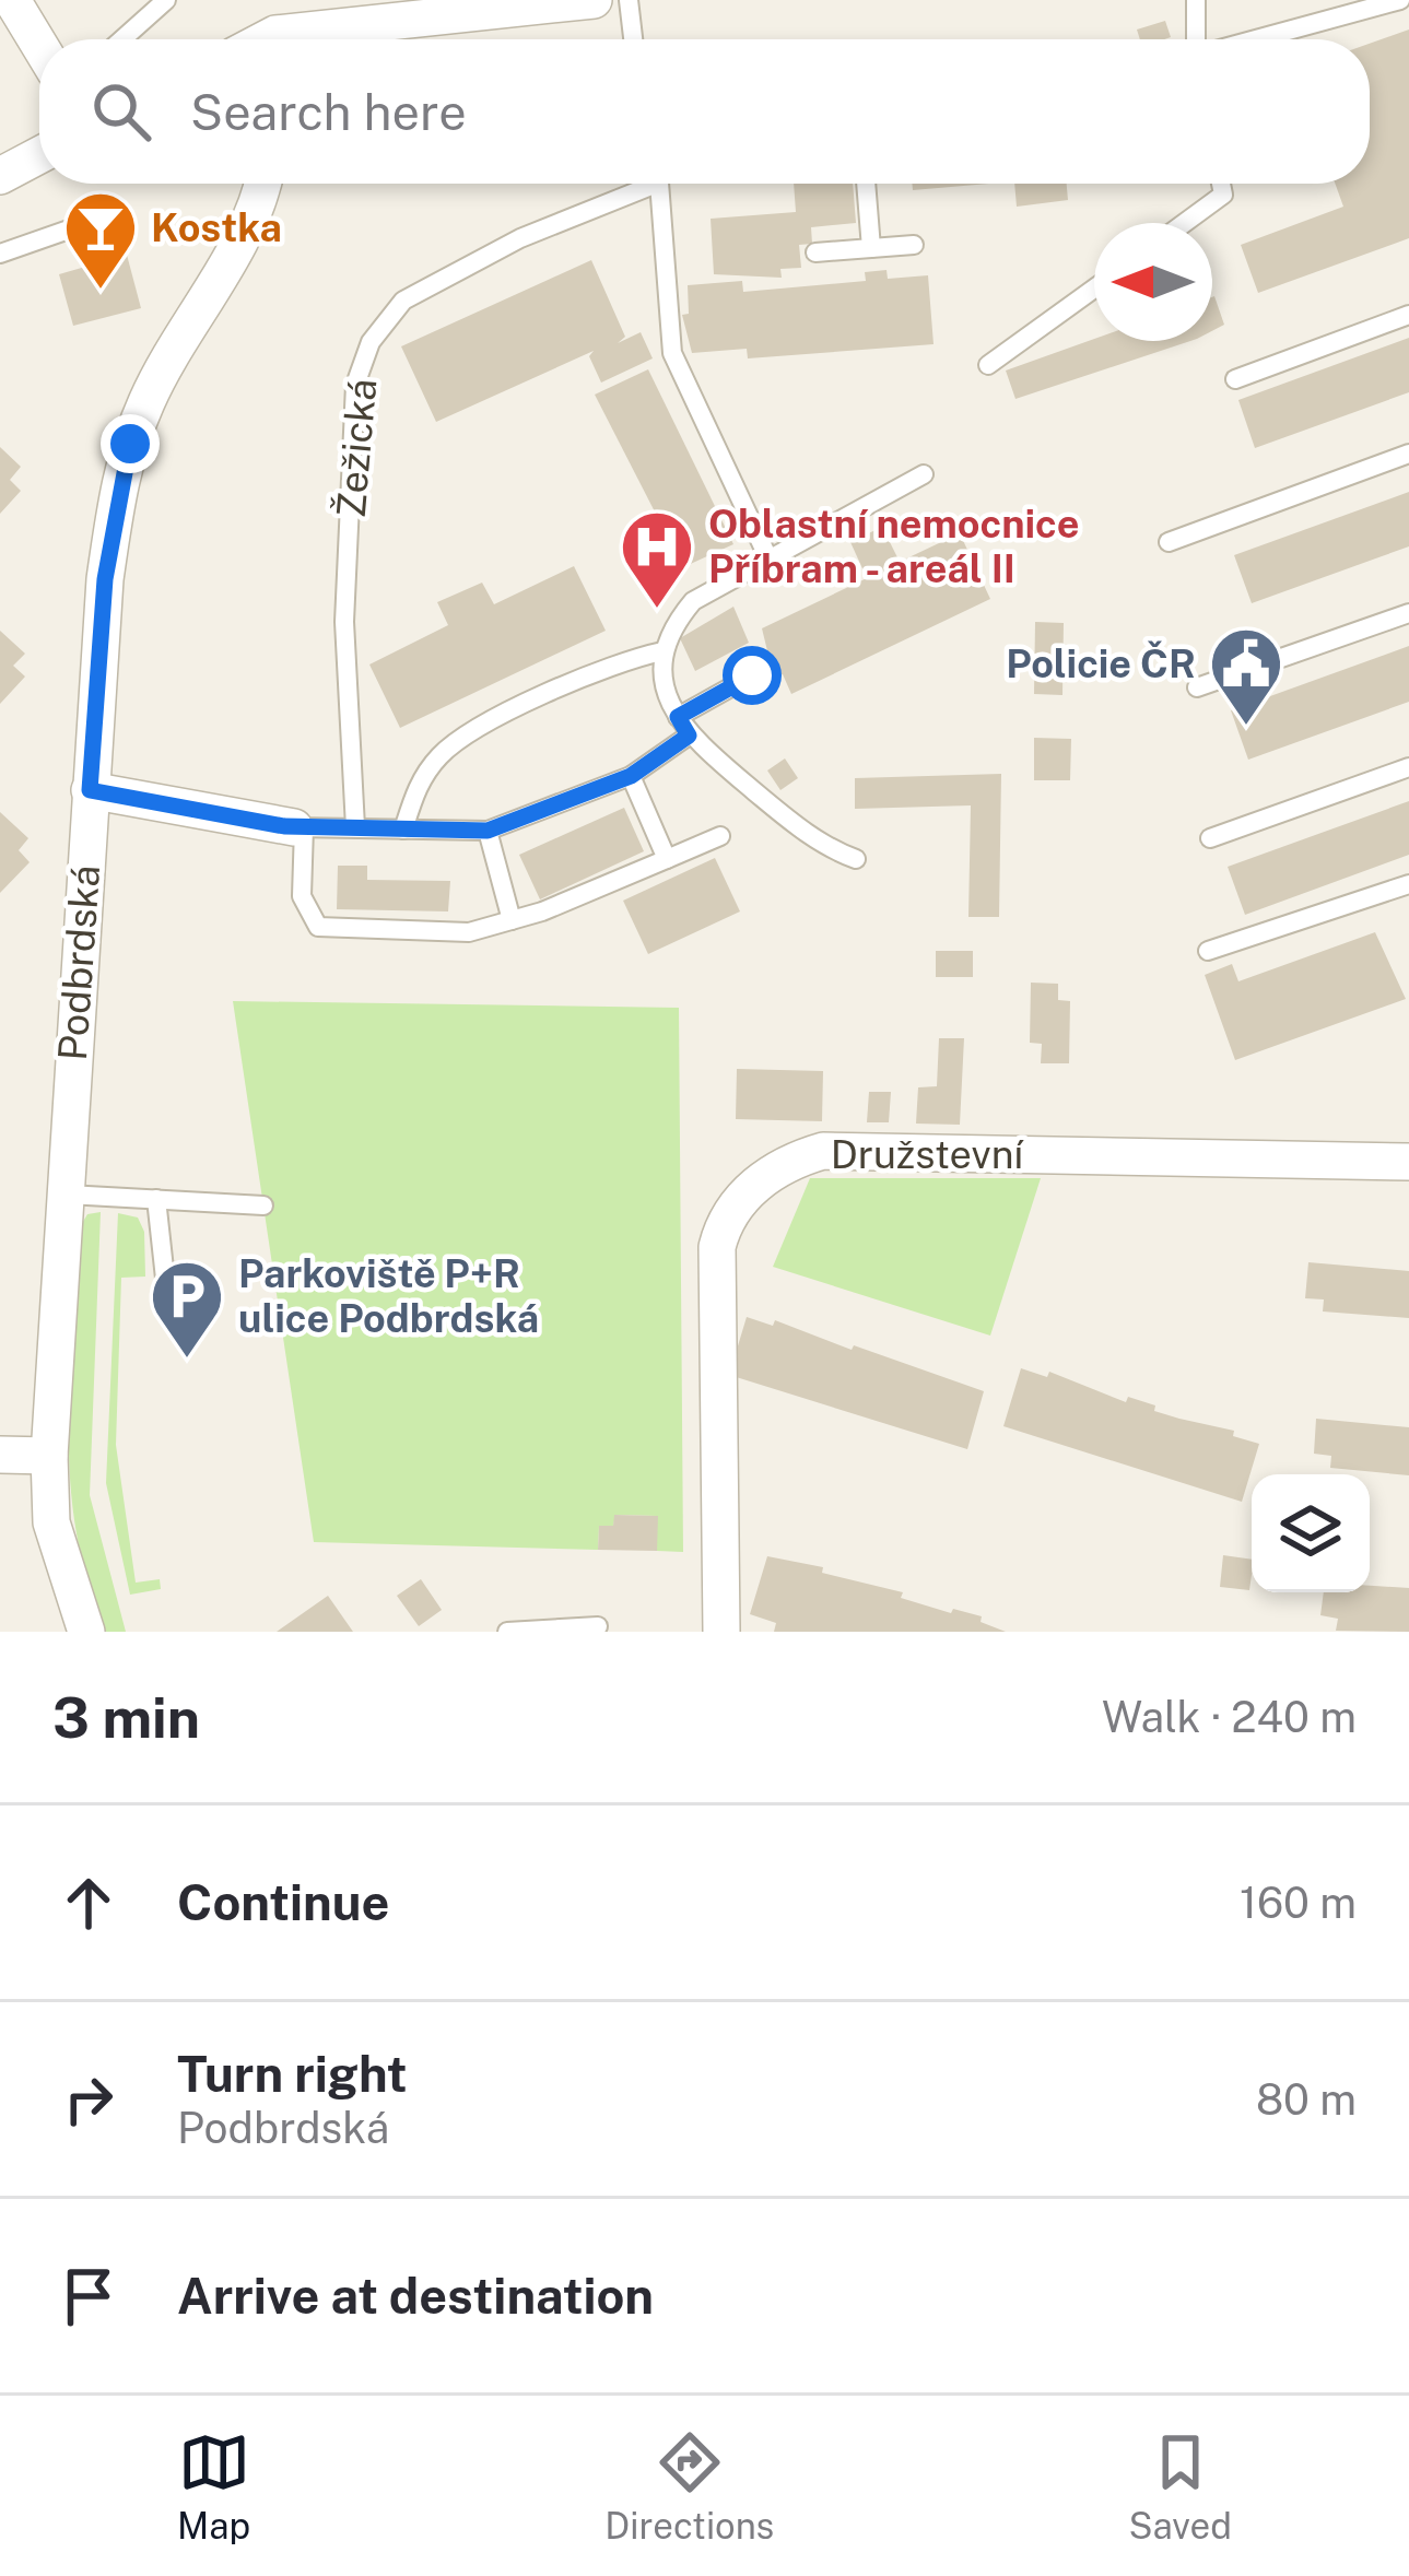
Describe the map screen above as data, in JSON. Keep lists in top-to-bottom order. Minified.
{"streets":{"street":["Podbrdská","Družstevní"],"lane":["Žežická"]},"places":{"bar":["Kostka"],"hospital":["Oblastní nemocnice Příbram - areál II"],"public building":["Policie ČR"],"parking":["Parkoviště P+R ulice Podbrdská"]},"north":"left","page":{"search":"Search here","heading":["3 min","Walk · 240 m"],"list":[["Continue","160 m"],["Turn right","Podbrdská","80 m"],"Arrive at destination"],"nav":["Map","Directions","Saved"]}}
